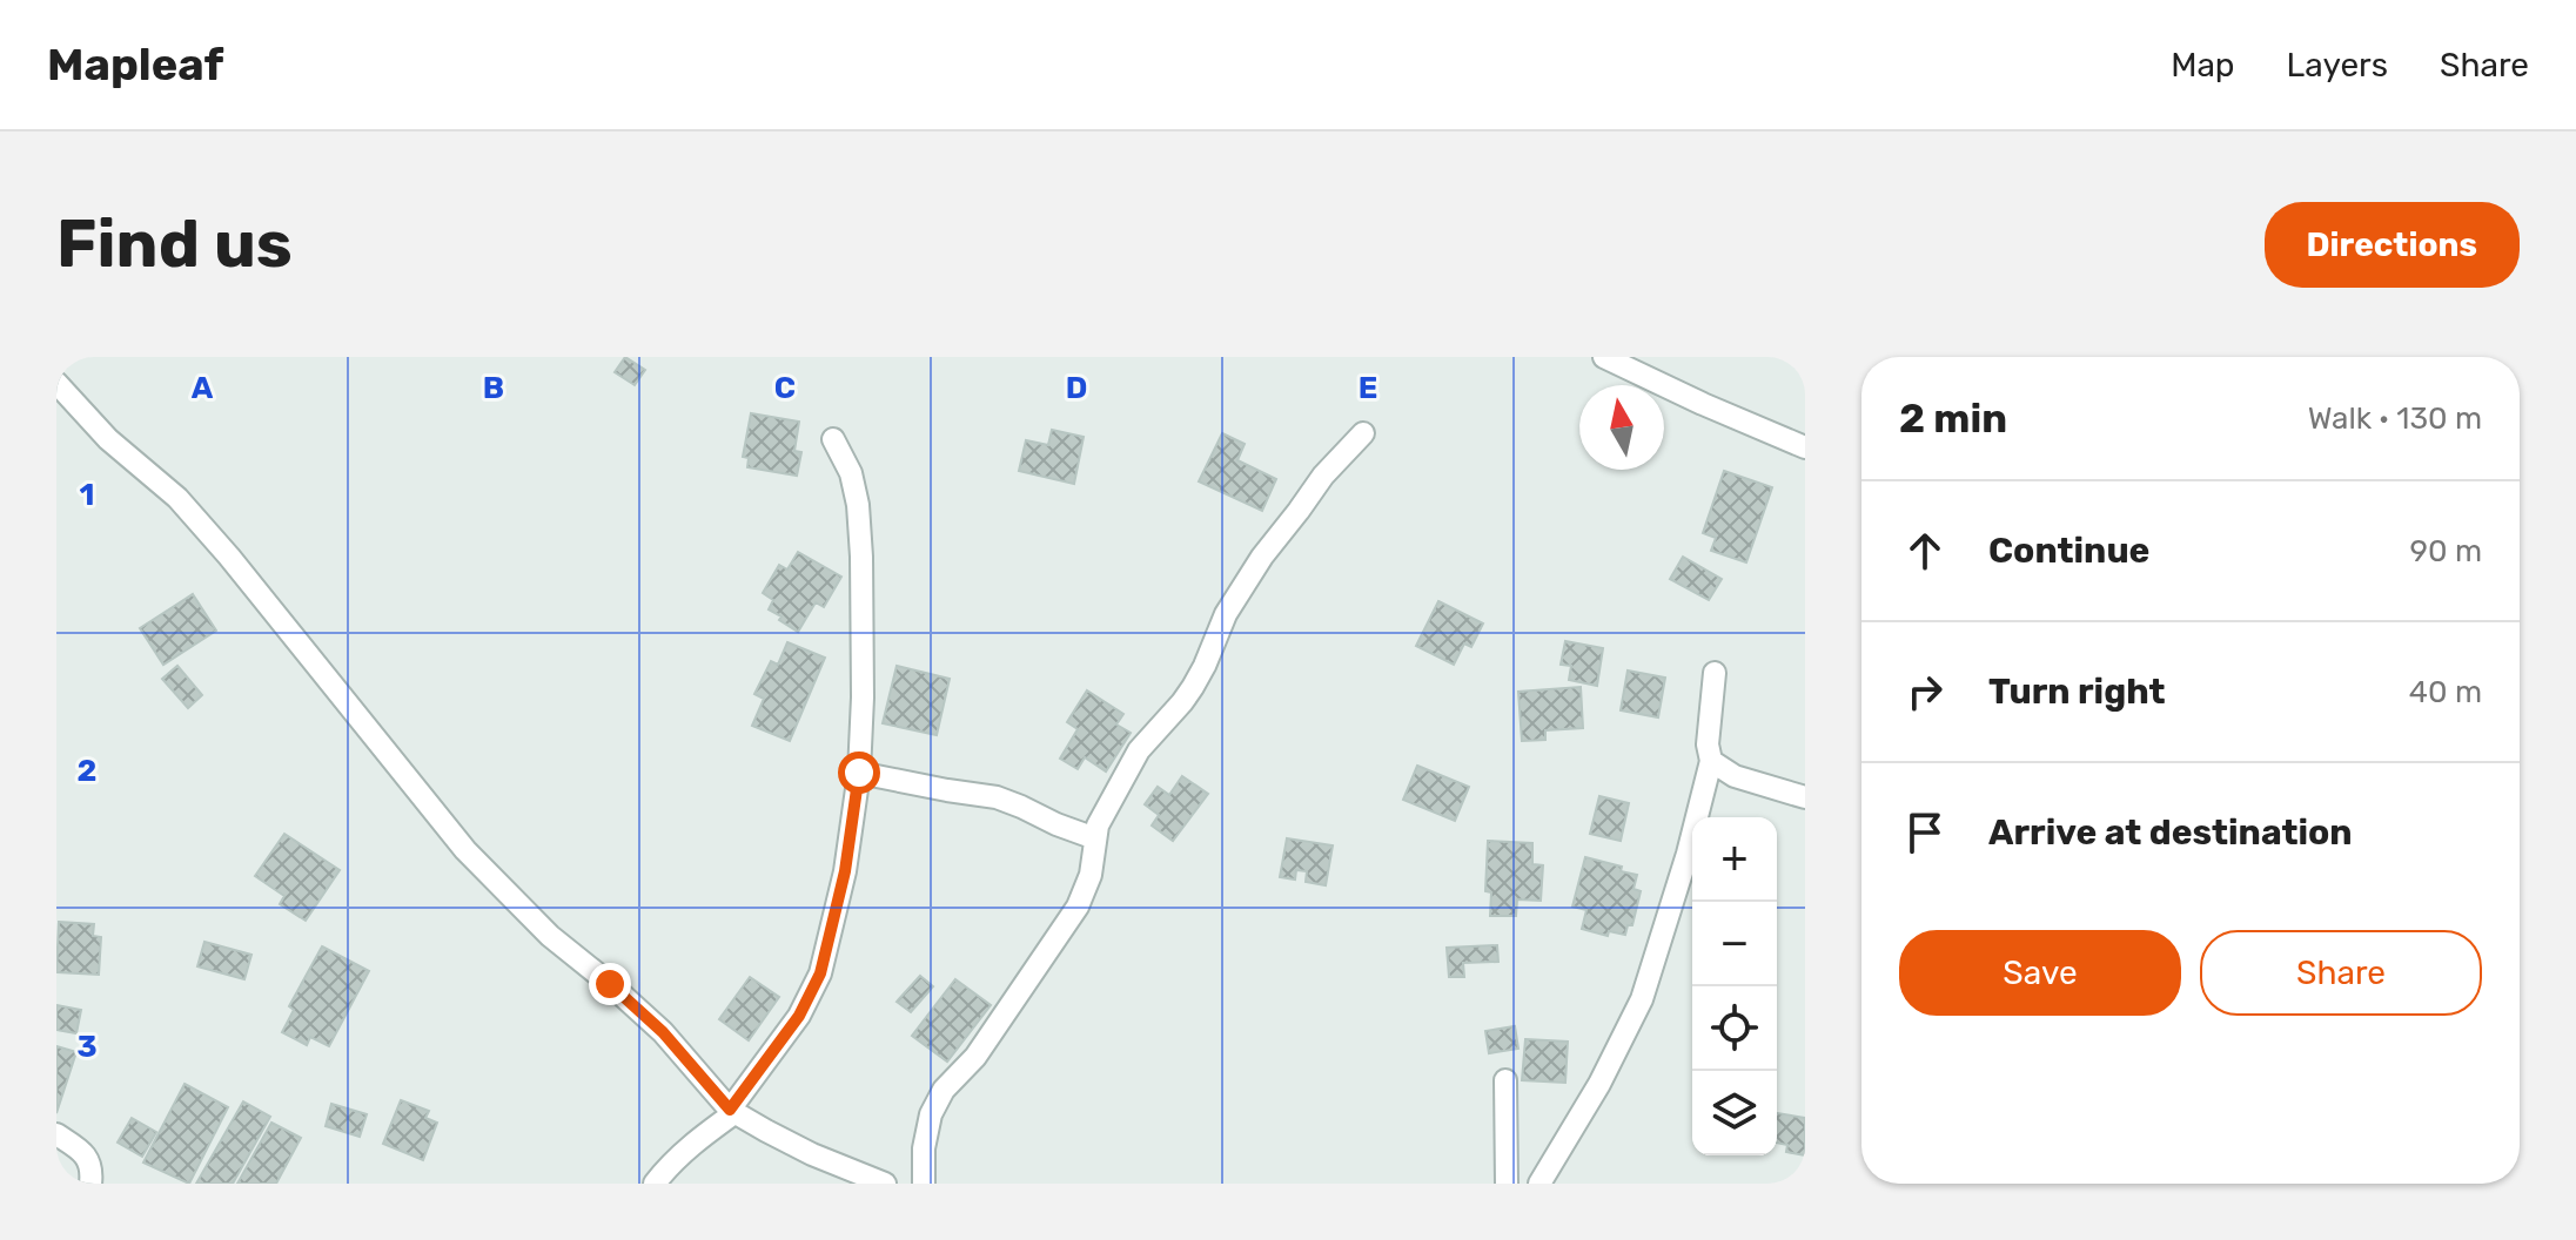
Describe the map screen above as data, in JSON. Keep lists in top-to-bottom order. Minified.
{"north":"top","page":{"header":"Mapleaf","nav":["Map","Layers","Share"],"buttons":["Directions",["Save","Share"]],"title":"Find us","heading":["2 min","Walk · 130 m"],"list":[["Continue","90 m"],["Turn right","40 m"],"Arrive at destination"],"map_buttons":["+","−"]},"grid":{"columns":["A","B","C","D","E"],"rows":["1","2","3"]}}
